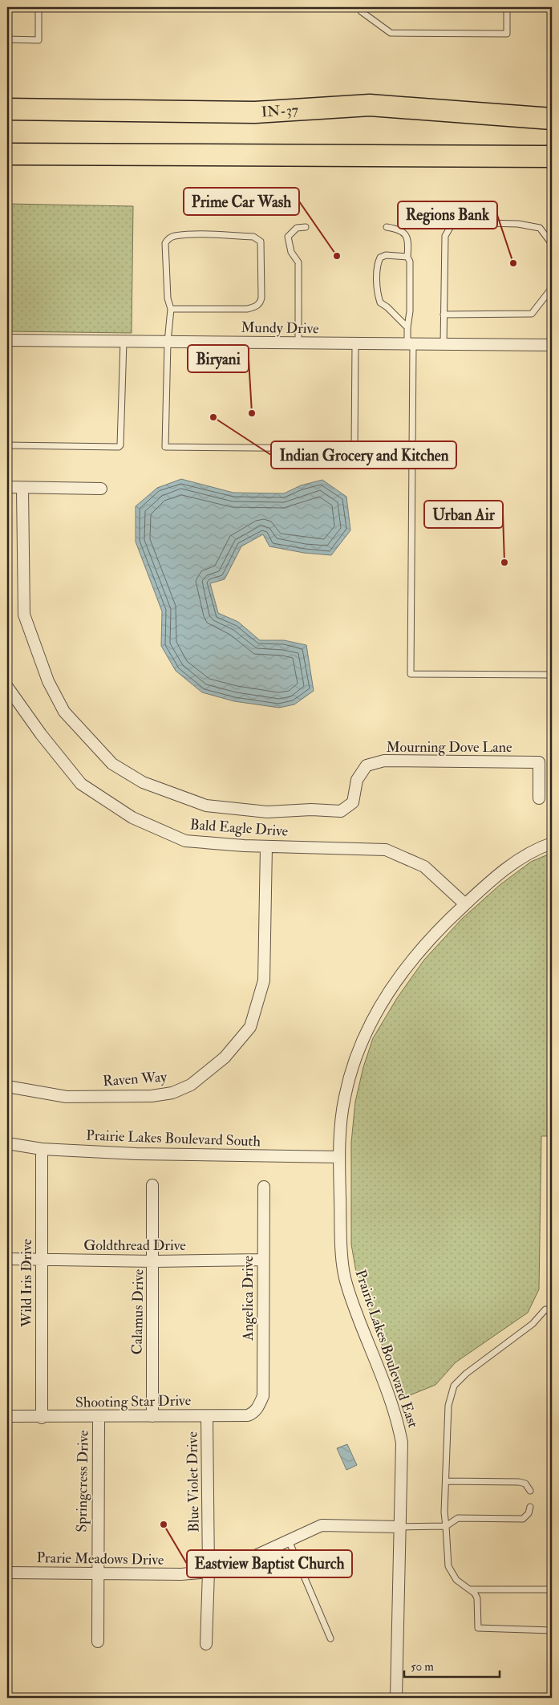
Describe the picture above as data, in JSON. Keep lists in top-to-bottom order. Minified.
{"streets":{"highway":["IN-37"],"street":["Mundy Drive","Mourning Dove Lane","Bald Eagle Drive","Raven Way","Prairie Lakes Boulevard South","Goldthread Drive","Wild Iris Drive","Angelica Drive","Calamus Drive","Prairie Lakes Boulevard East","Shooting Star Drive","Springcress Drive","Blue Violet Drive","Prarie Meadows Drive"]},"crossings":[["Bald Eagle Drive","Raven Way"],["Bald Eagle Drive","Prairie Lakes Boulevard East"],["Prairie Lakes Boulevard South","Wild Iris Drive"],["Prairie Lakes Boulevard South","Prairie Lakes Boulevard East"],["Goldthread Drive","Wild Iris Drive"],["Goldthread Drive","Angelica Drive"],["Goldthread Drive","Calamus Drive"],["Wild Iris Drive","Shooting Star Drive"],["Angelica Drive","Shooting Star Drive"],["Calamus Drive","Shooting Star Drive"],["Prairie Lakes Boulevard East","Prarie Meadows Drive"],["Shooting Star Drive","Springcress Drive"],["Shooting Star Drive","Blue Violet Drive"],["Springcress Drive","Prarie Meadows Drive"],["Blue Violet Drive","Prarie Meadows Drive"]],"places":["Prime Car Wash","Regions Bank","Biryani","Indian Grocery and Kitchen","Urban Air","Eastview Baptist Church"],"scale_bar":"50 m"}
